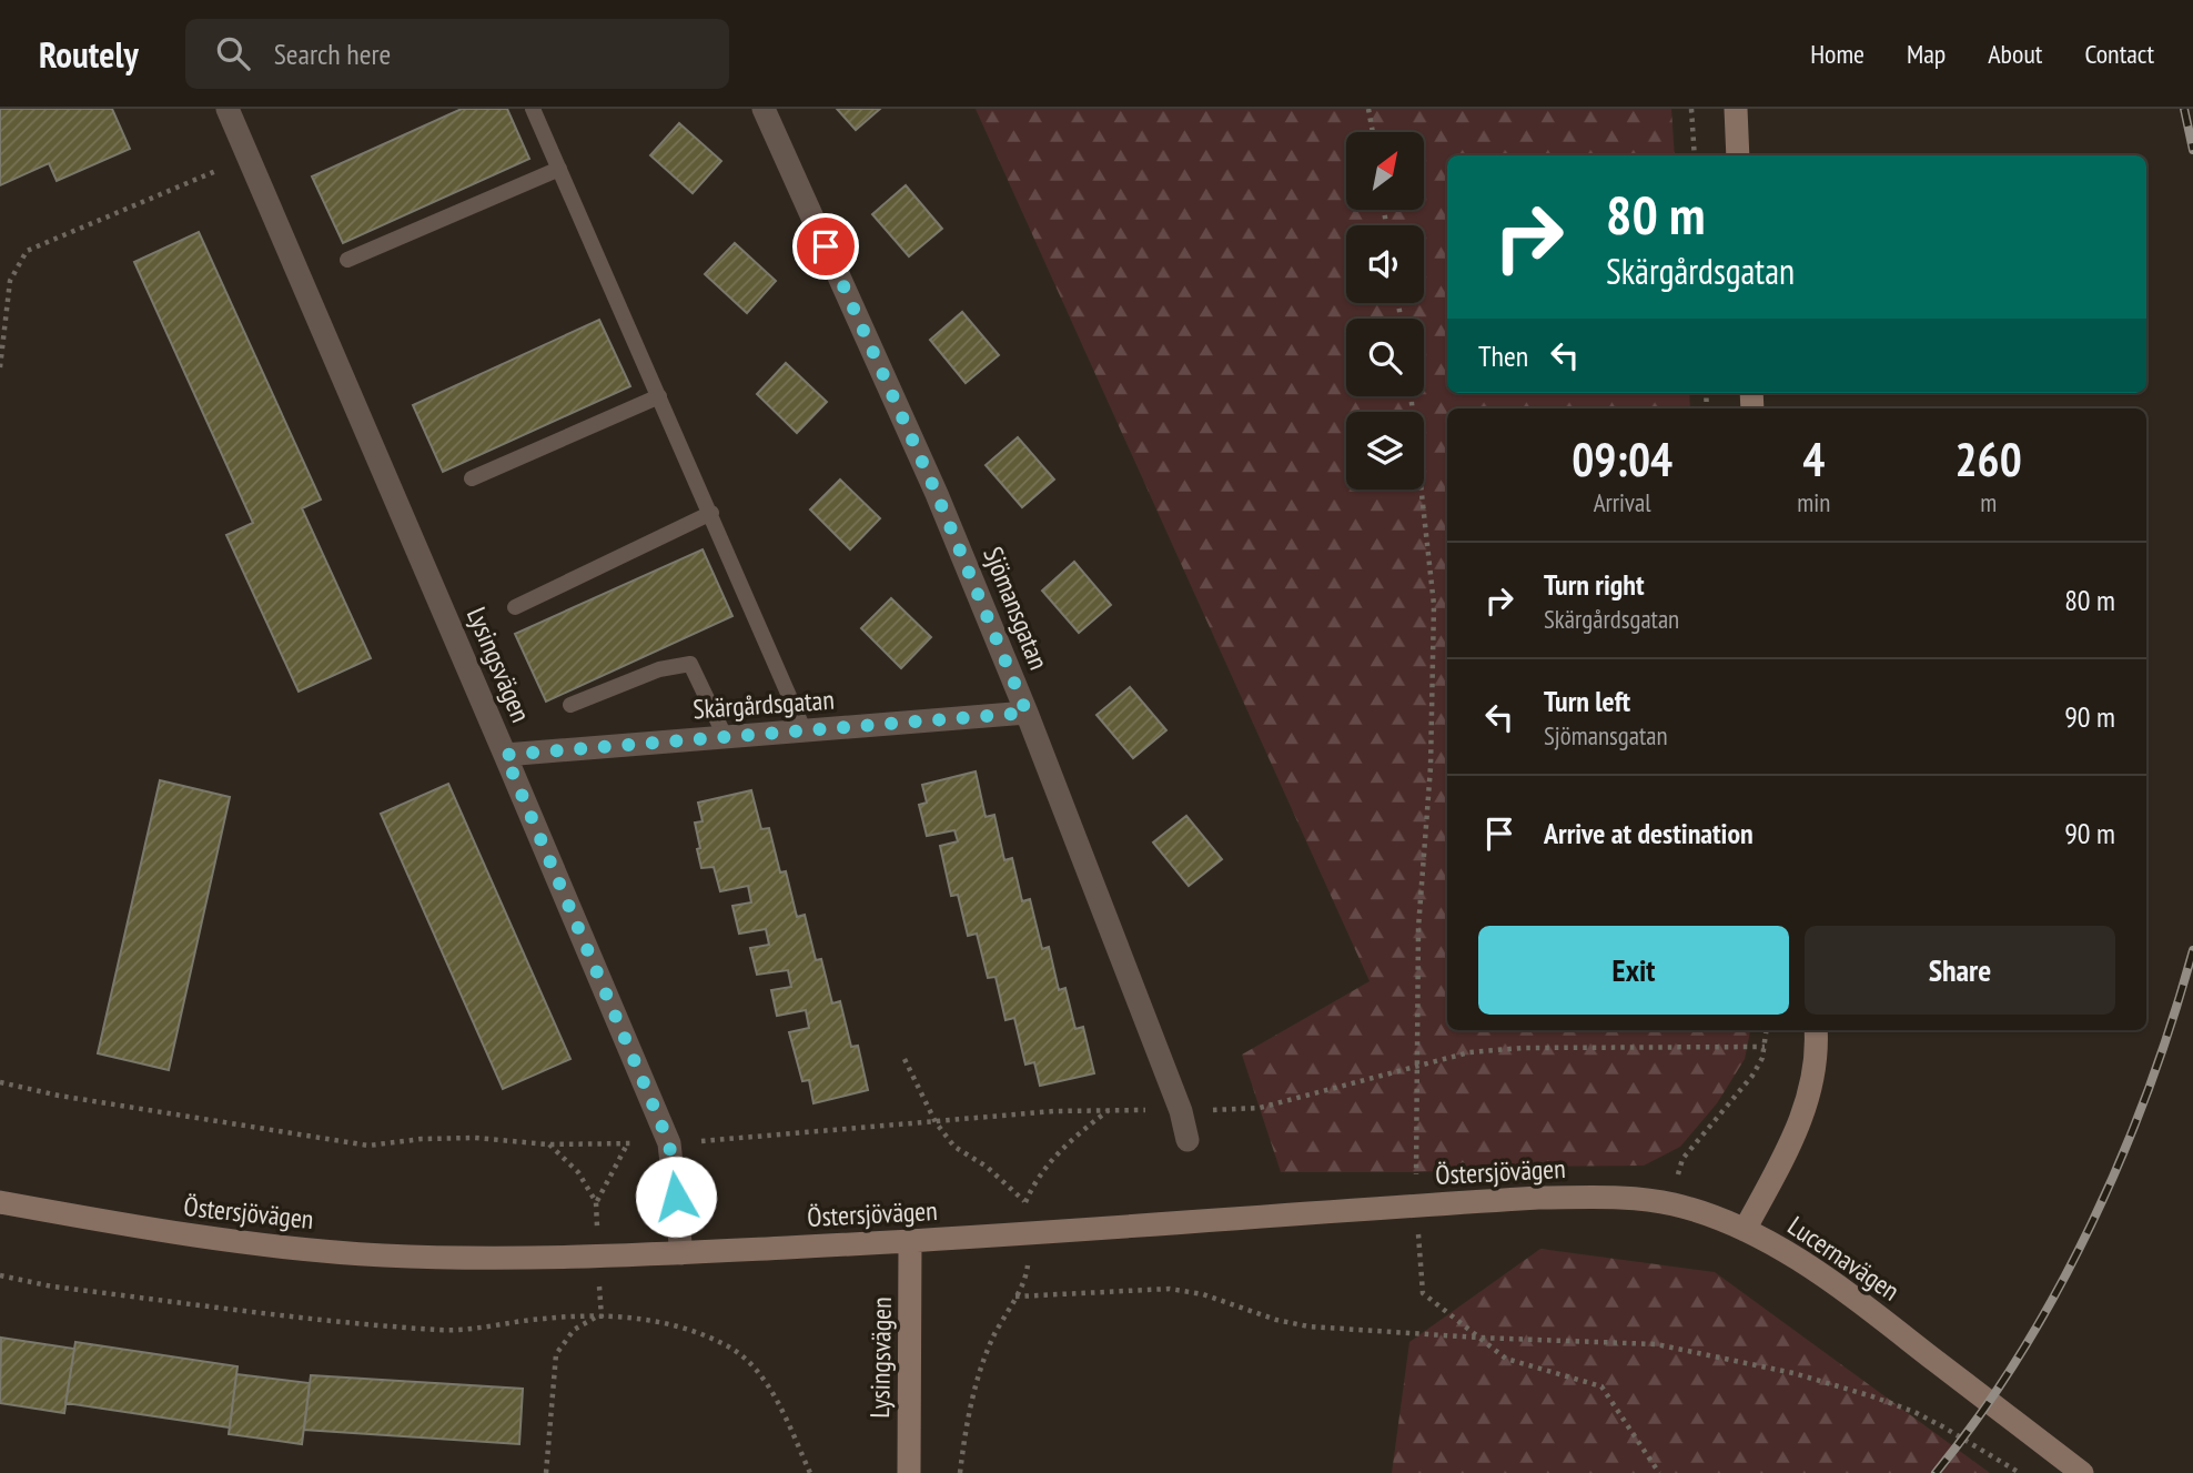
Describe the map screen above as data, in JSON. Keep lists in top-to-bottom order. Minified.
{"streets":{"main road":["Lysingsvägen","Östersjövägen","Lucernavägen"],"street":["Sjömansgatan","Skärgårdsgatan"]},"crossings":[["Sjömansgatan","Skärgårdsgatan"],["Lysingsvägen","Skärgårdsgatan"],["Lysingsvägen","Östersjövägen"],["Östersjövägen","Lucernavägen"]],"north":"top right","page":{"header":"Routely","search":"Search here","nav":["Home","Map","About","Contact"],"turn":["80 m","Skärgårdsgatan"],"then":"Then","eta":["09:04","Arrival","4","min","260","m"],"list":[{"name":"Turn right","note":"Skärgårdsgatan","value":"80 m"},{"name":"Turn left","note":"Sjömansgatan","value":"90 m"},{"name":"Arrive at destination","value":"90 m"}],"buttons":["Exit","Share"]}}
